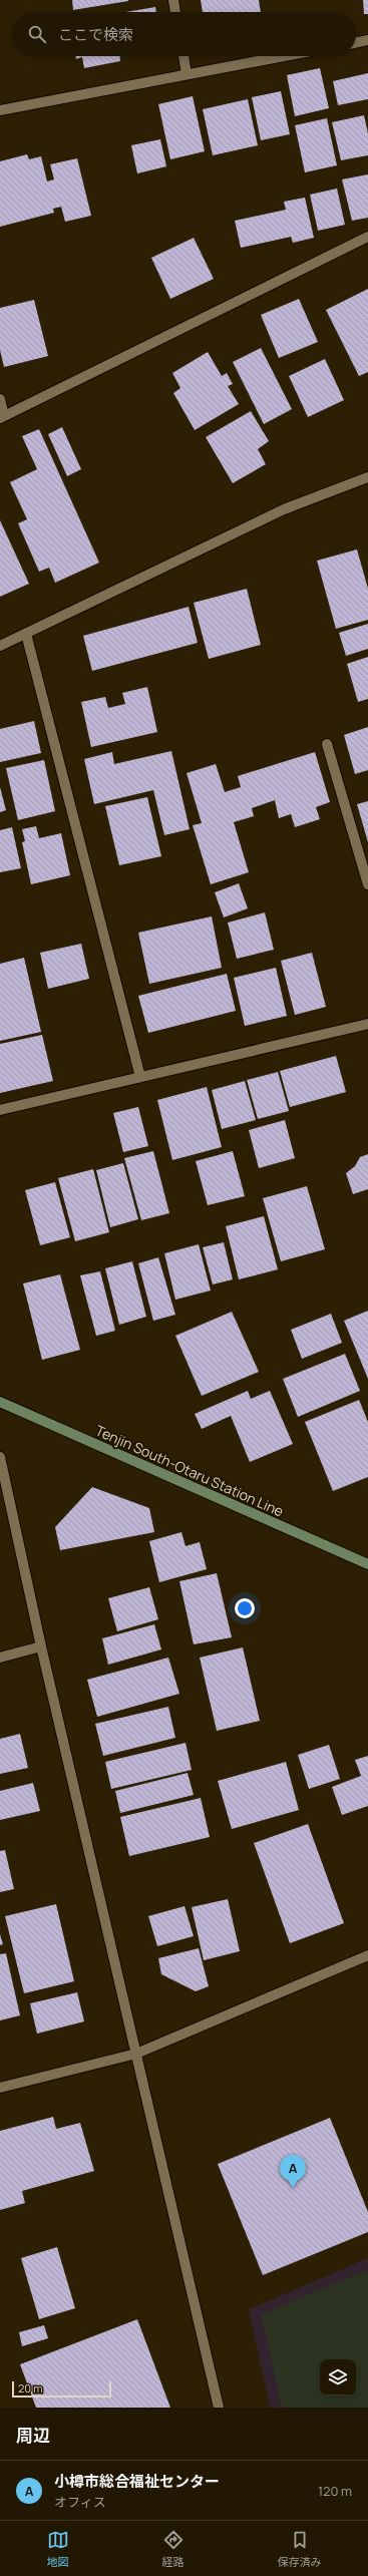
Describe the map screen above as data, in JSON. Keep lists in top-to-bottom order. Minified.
{"streets":{"main road":["Tenjin South-Otaru Station Line"]},"scale_bar":"20 m","page":{"search":"ここで検索","pins":"A","scale":"20 m","heading":"周辺","list":[{"mark":"A","name":"小樽市総合福祉センター","note":"オフィス","value":"120 m"}],"nav":["地図","経路","保存済み"]}}
